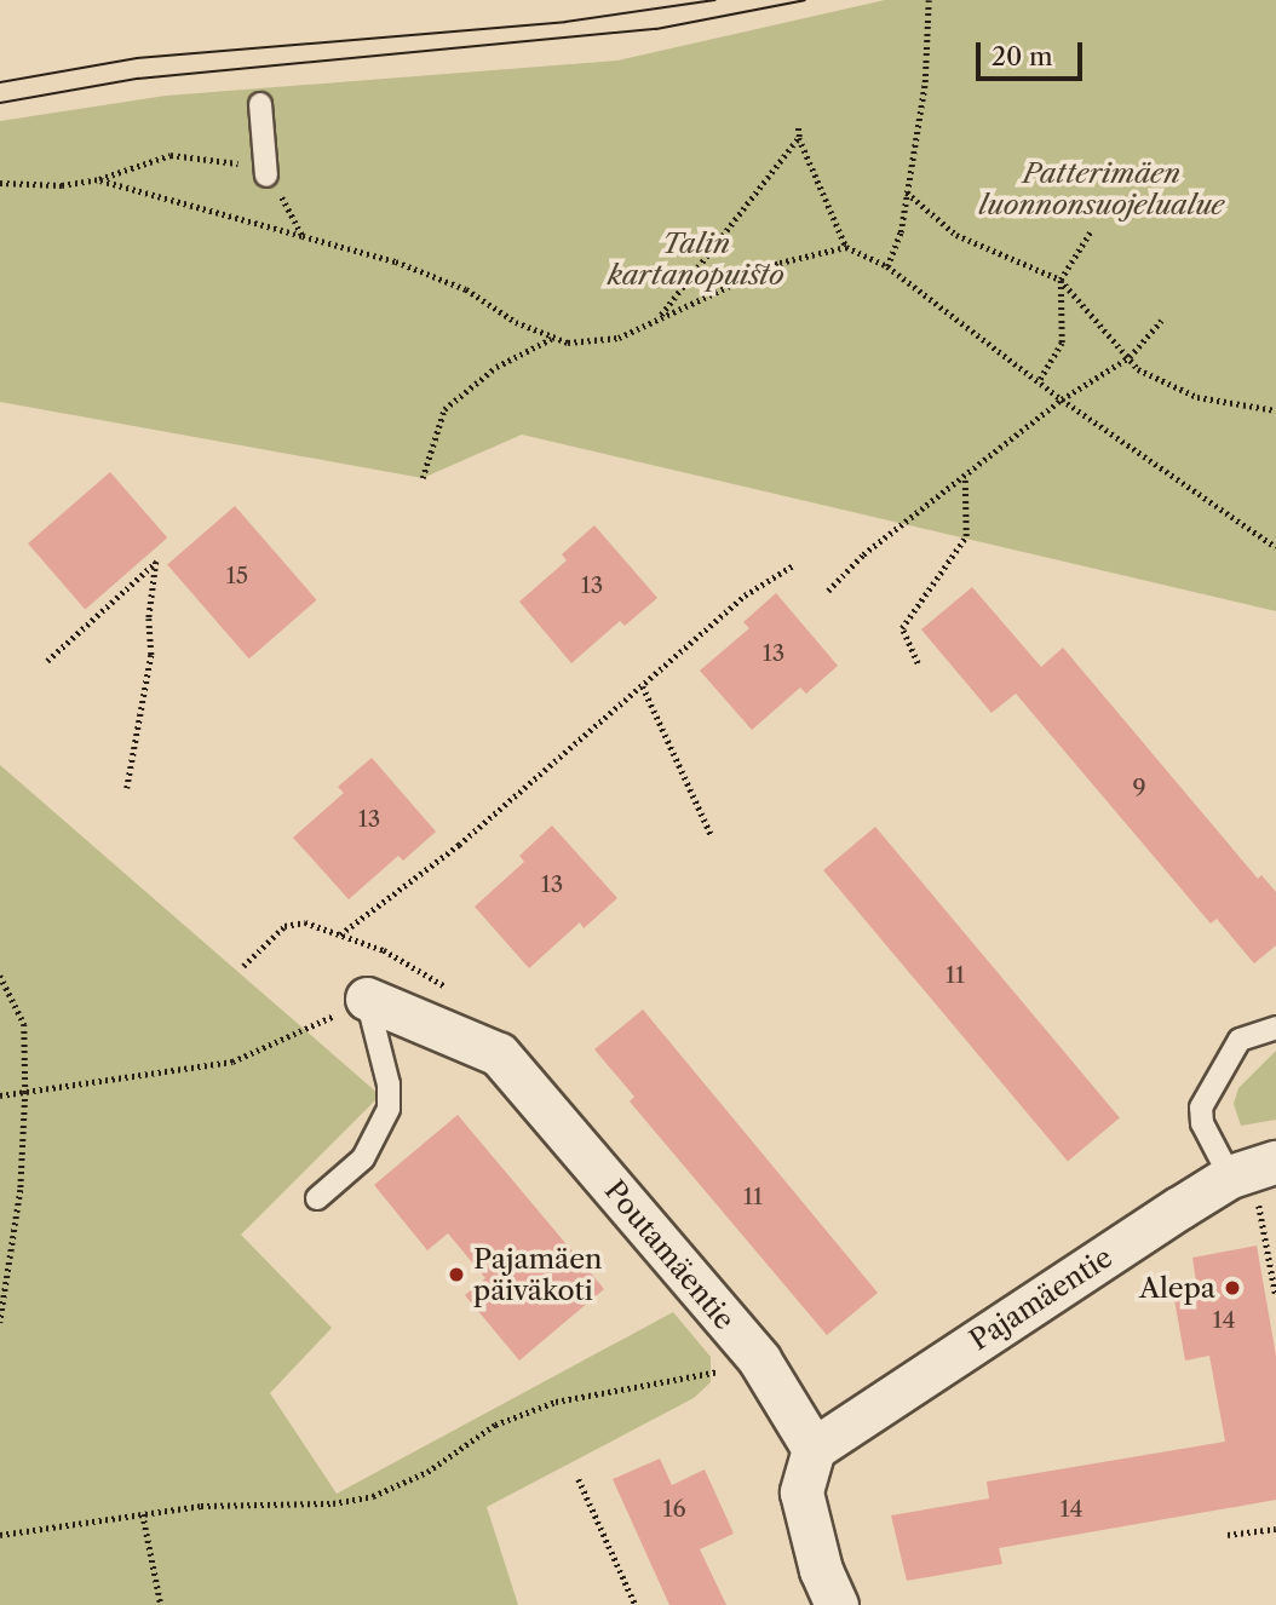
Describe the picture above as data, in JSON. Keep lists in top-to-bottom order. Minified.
{"streets":{"street":["Poutamäentie","Pajamäentie"]},"crossings":[["Poutamäentie","Pajamäentie"]],"parks":["Patterimäen luonnonsuojelualue","Talin kartanopuisto"],"places":["Pajamäen päiväkoti","Alepa"],"house_numbers":["15","13","13","9","13","13","11","11","14","16","14"],"scale_bar":"20 m"}
